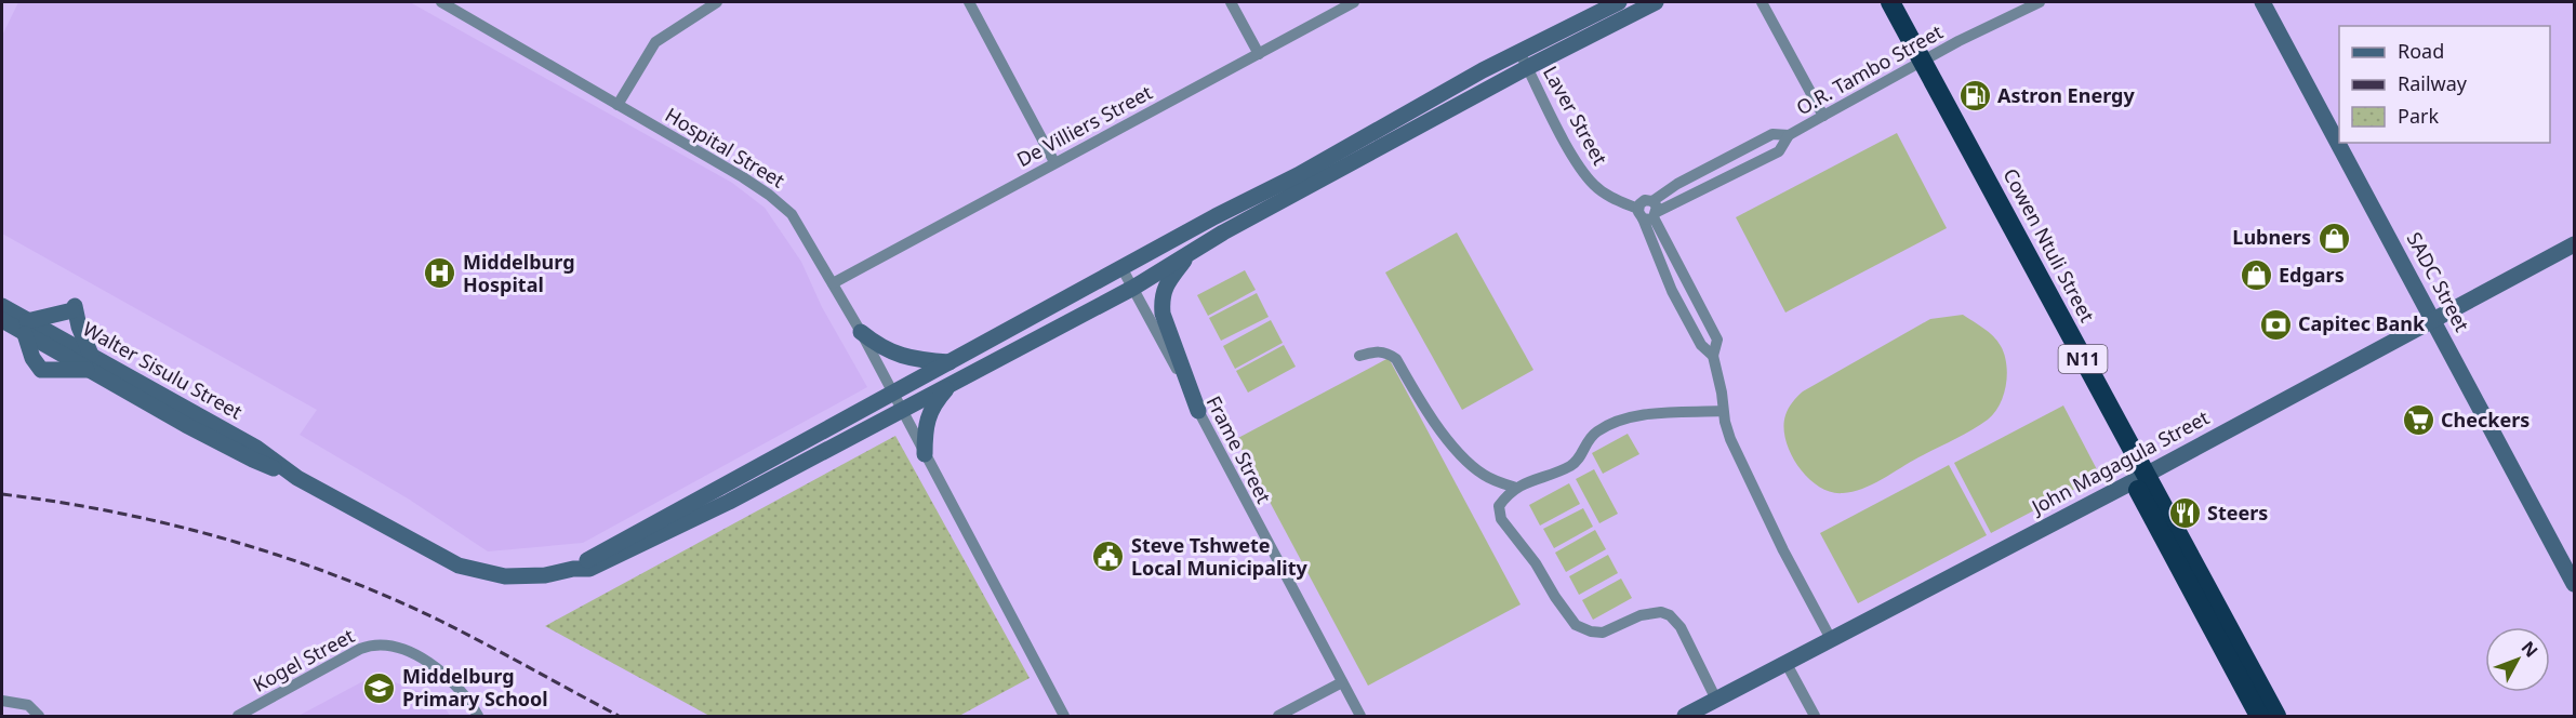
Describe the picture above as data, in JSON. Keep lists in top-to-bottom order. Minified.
{"streets":{"highway":["Cowen Ntuli Street","N11"],"main road":["SADC Street","Walter Sisulu Street","John Magagula Street"],"street":["O.R. Tambo Street","Laver Street","De Villiers Street","Hospital Street","Frame Street","Kogel Street"]},"crossings":[["O.R. Tambo Street","Laver Street"],["O.R. Tambo Street","Cowen Ntuli Street"],["De Villiers Street","Hospital Street"],["Hospital Street","Walter Sisulu Street"],["Cowen Ntuli Street","John Magagula Street"],["SADC Street","John Magagula Street"],["Walter Sisulu Street","Frame Street"]],"places":{"fuel station":["Astron Energy"],"shop":["Lubners","Edgars"],"hospital":["Middelburg Hospital"],"bank":["Capitec Bank"],"supermarket":["Checkers"],"restaurant":["Steers"],"public building":["Steve Tshwete Local Municipality"],"school or university":["Middelburg Primary School"]},"legend":["Road","Railway","Park"],"north":"top right"}
